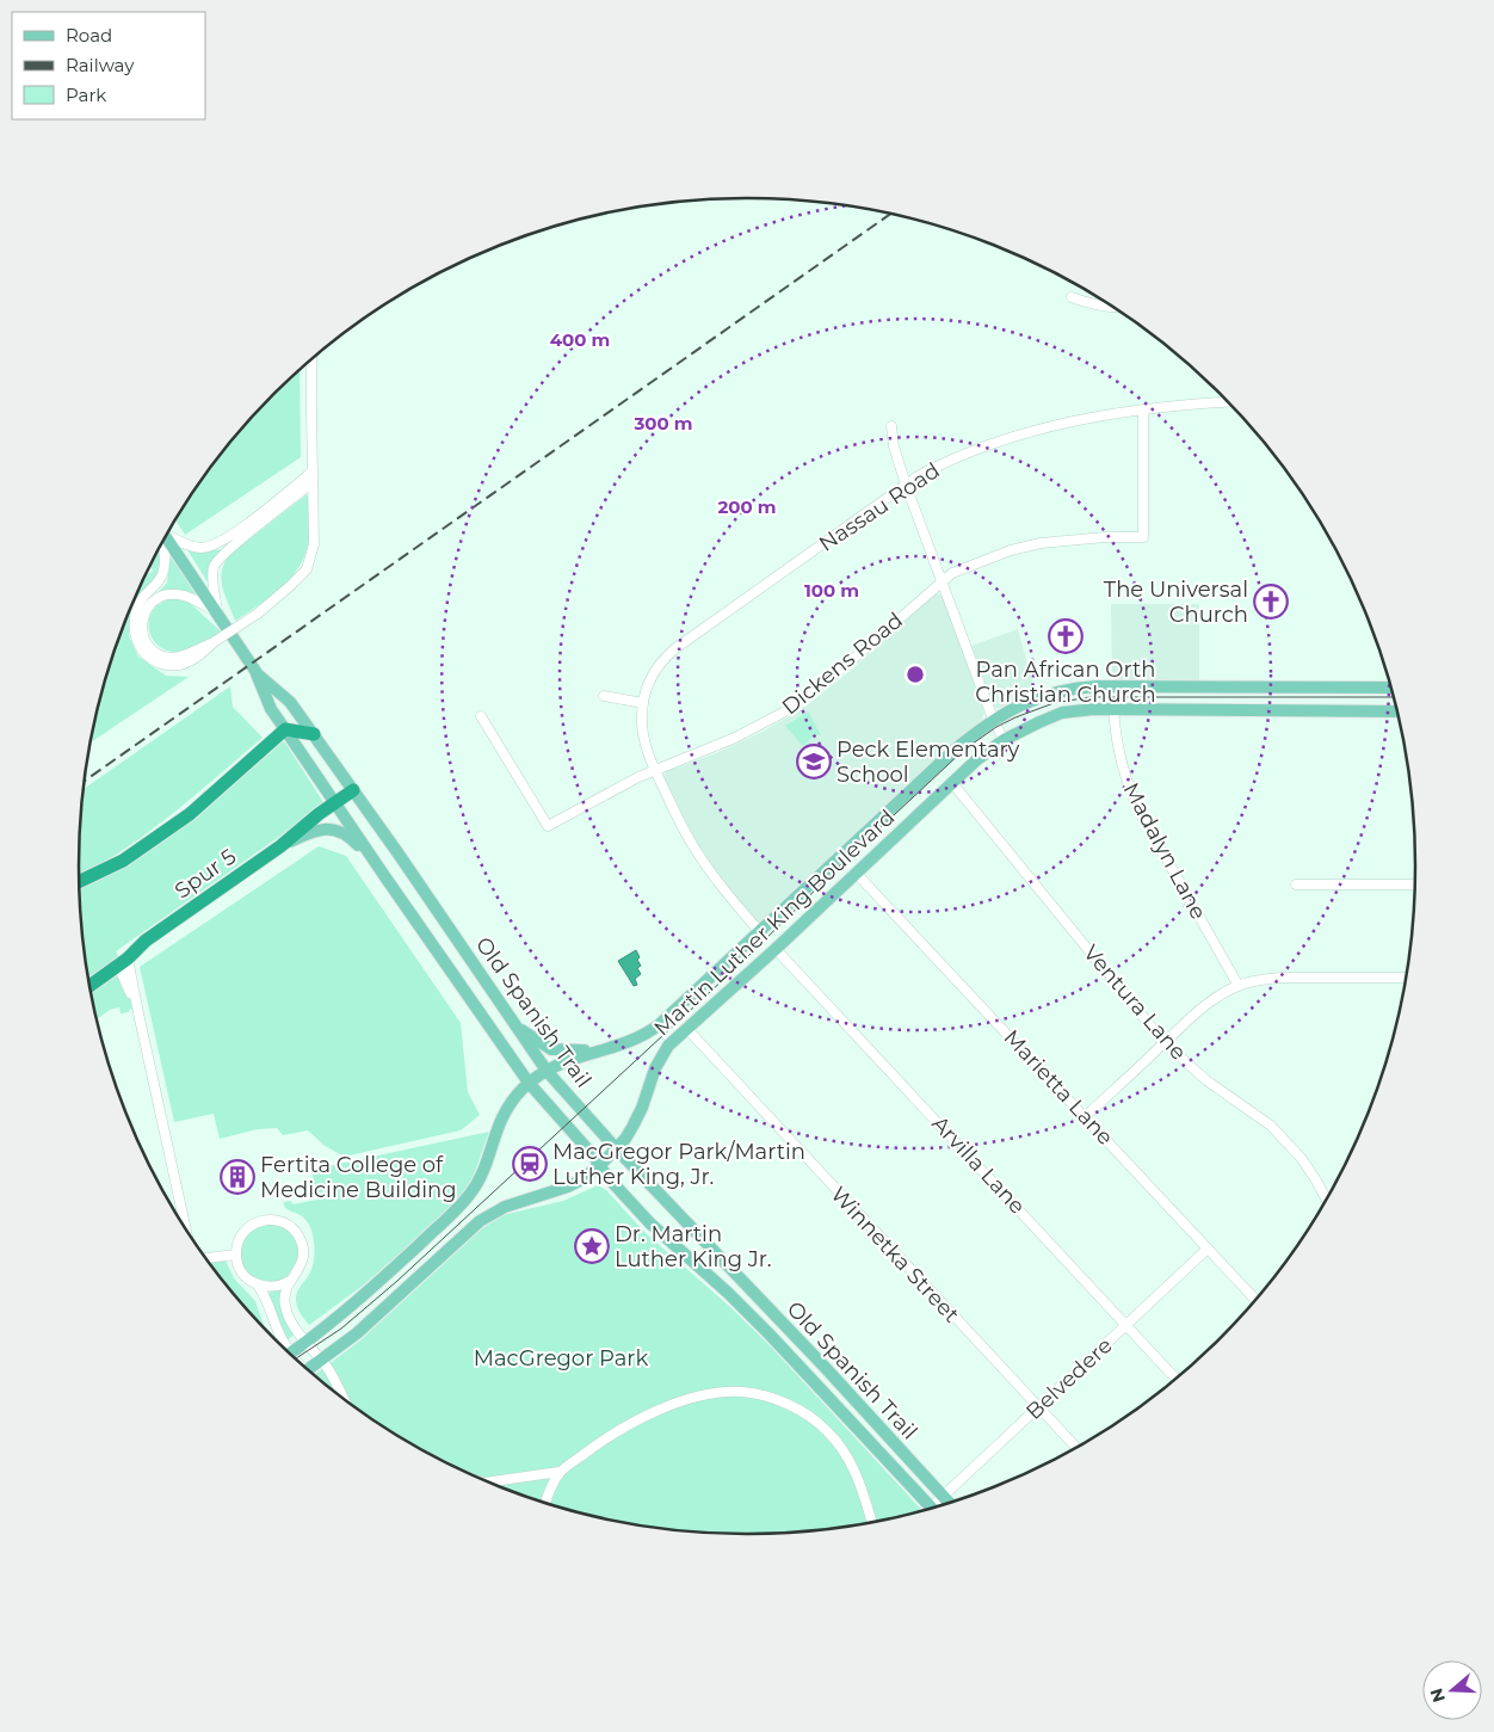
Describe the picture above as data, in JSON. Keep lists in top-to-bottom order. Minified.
{"streets":{"highway":["Spur 5"],"main road":["Martin Luther King Boulevard","Old Spanish Trail"],"street":["Nassau Road","Dickens Road","Madalyn Lane","Ventura Lane","Marietta Lane","Arvilla Lane","Winnetka Street","Belvedere"]},"crossings":[["Nassau Road","Dickens Road"],["Madalyn Lane","Martin Luther King Boulevard"],["Spur 5","Old Spanish Trail"],["Martin Luther King Boulevard","Ventura Lane"],["Martin Luther King Boulevard","Old Spanish Trail"],["Martin Luther King Boulevard","Marietta Lane"],["Martin Luther King Boulevard","Arvilla Lane"],["Martin Luther King Boulevard","Winnetka Street"],["Old Spanish Trail","Belvedere"],["Marietta Lane","Belvedere"],["Arvilla Lane","Belvedere"],["Winnetka Street","Belvedere"]],"parks":["MacGregor Park"],"places":{"church":["The Universal Church","Pan African Orth Christian Church"],"school or university":["Peck Elementary School"],"station":["MacGregor Park/Martin Luther King, Jr."],"building":["Fertita College of Medicine Building"],"place":["Dr. Martin Luther King Jr."]},"legend":["Road","Railway","Park"],"north":"left","rings":["400 m","300 m","200 m","100 m"]}
